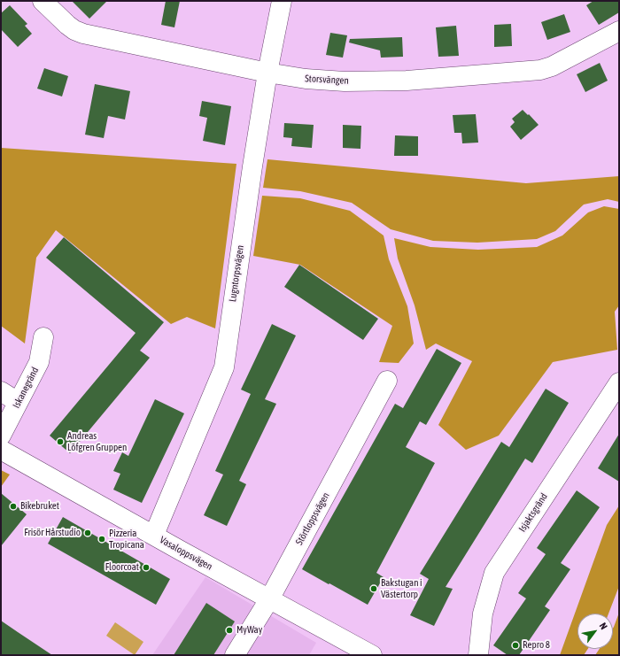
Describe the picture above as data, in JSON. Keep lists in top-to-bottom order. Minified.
{"streets":{"street":["Storsvängen","Lugntorpsvägen","Iskanegränd","Isjaktsgränd","Störtloppsvägen","Vasaloppsvägen"]},"crossings":[["Storsvängen","Lugntorpsvägen"],["Lugntorpsvägen","Vasaloppsvägen"],["Störtloppsvägen","Vasaloppsvägen"]],"places":["Andreas Löfgren Gruppen","Bikebruket","Frisör Hårstudio","Pizzeria Tropicana","Floorcoat","Bakstugan i Västertorp","MyWay","Repro 8"],"north":"top right"}
